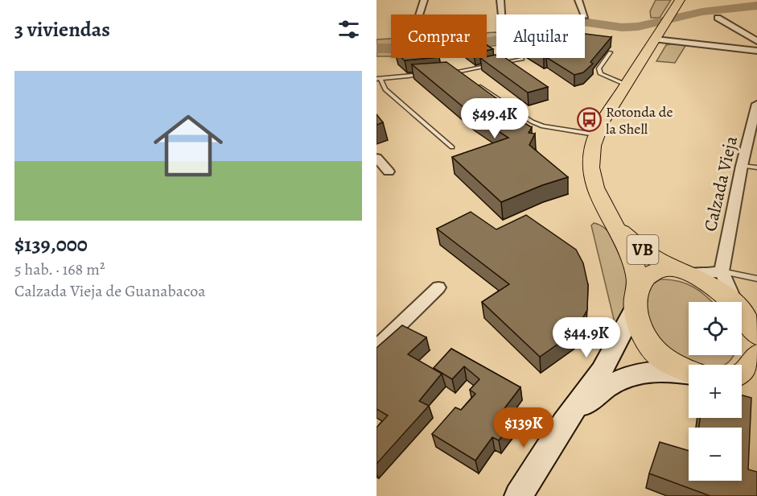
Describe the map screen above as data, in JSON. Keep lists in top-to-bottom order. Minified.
{"streets":{"main road":["VB"],"street":["Calzada Vieja"]},"places":{"bus stop":["Rotonda de la Shell"]},"page":{"heading":"3 viviendas","chip":["Comprar","Alquilar"],"list":[{"name":"$139,000","note":"5 hab. · 168 m² · Calzada Vieja de Guanabacoa"}],"price":["$49.4K","$44.9K","$139K"],"map_buttons":["+","−"]}}
